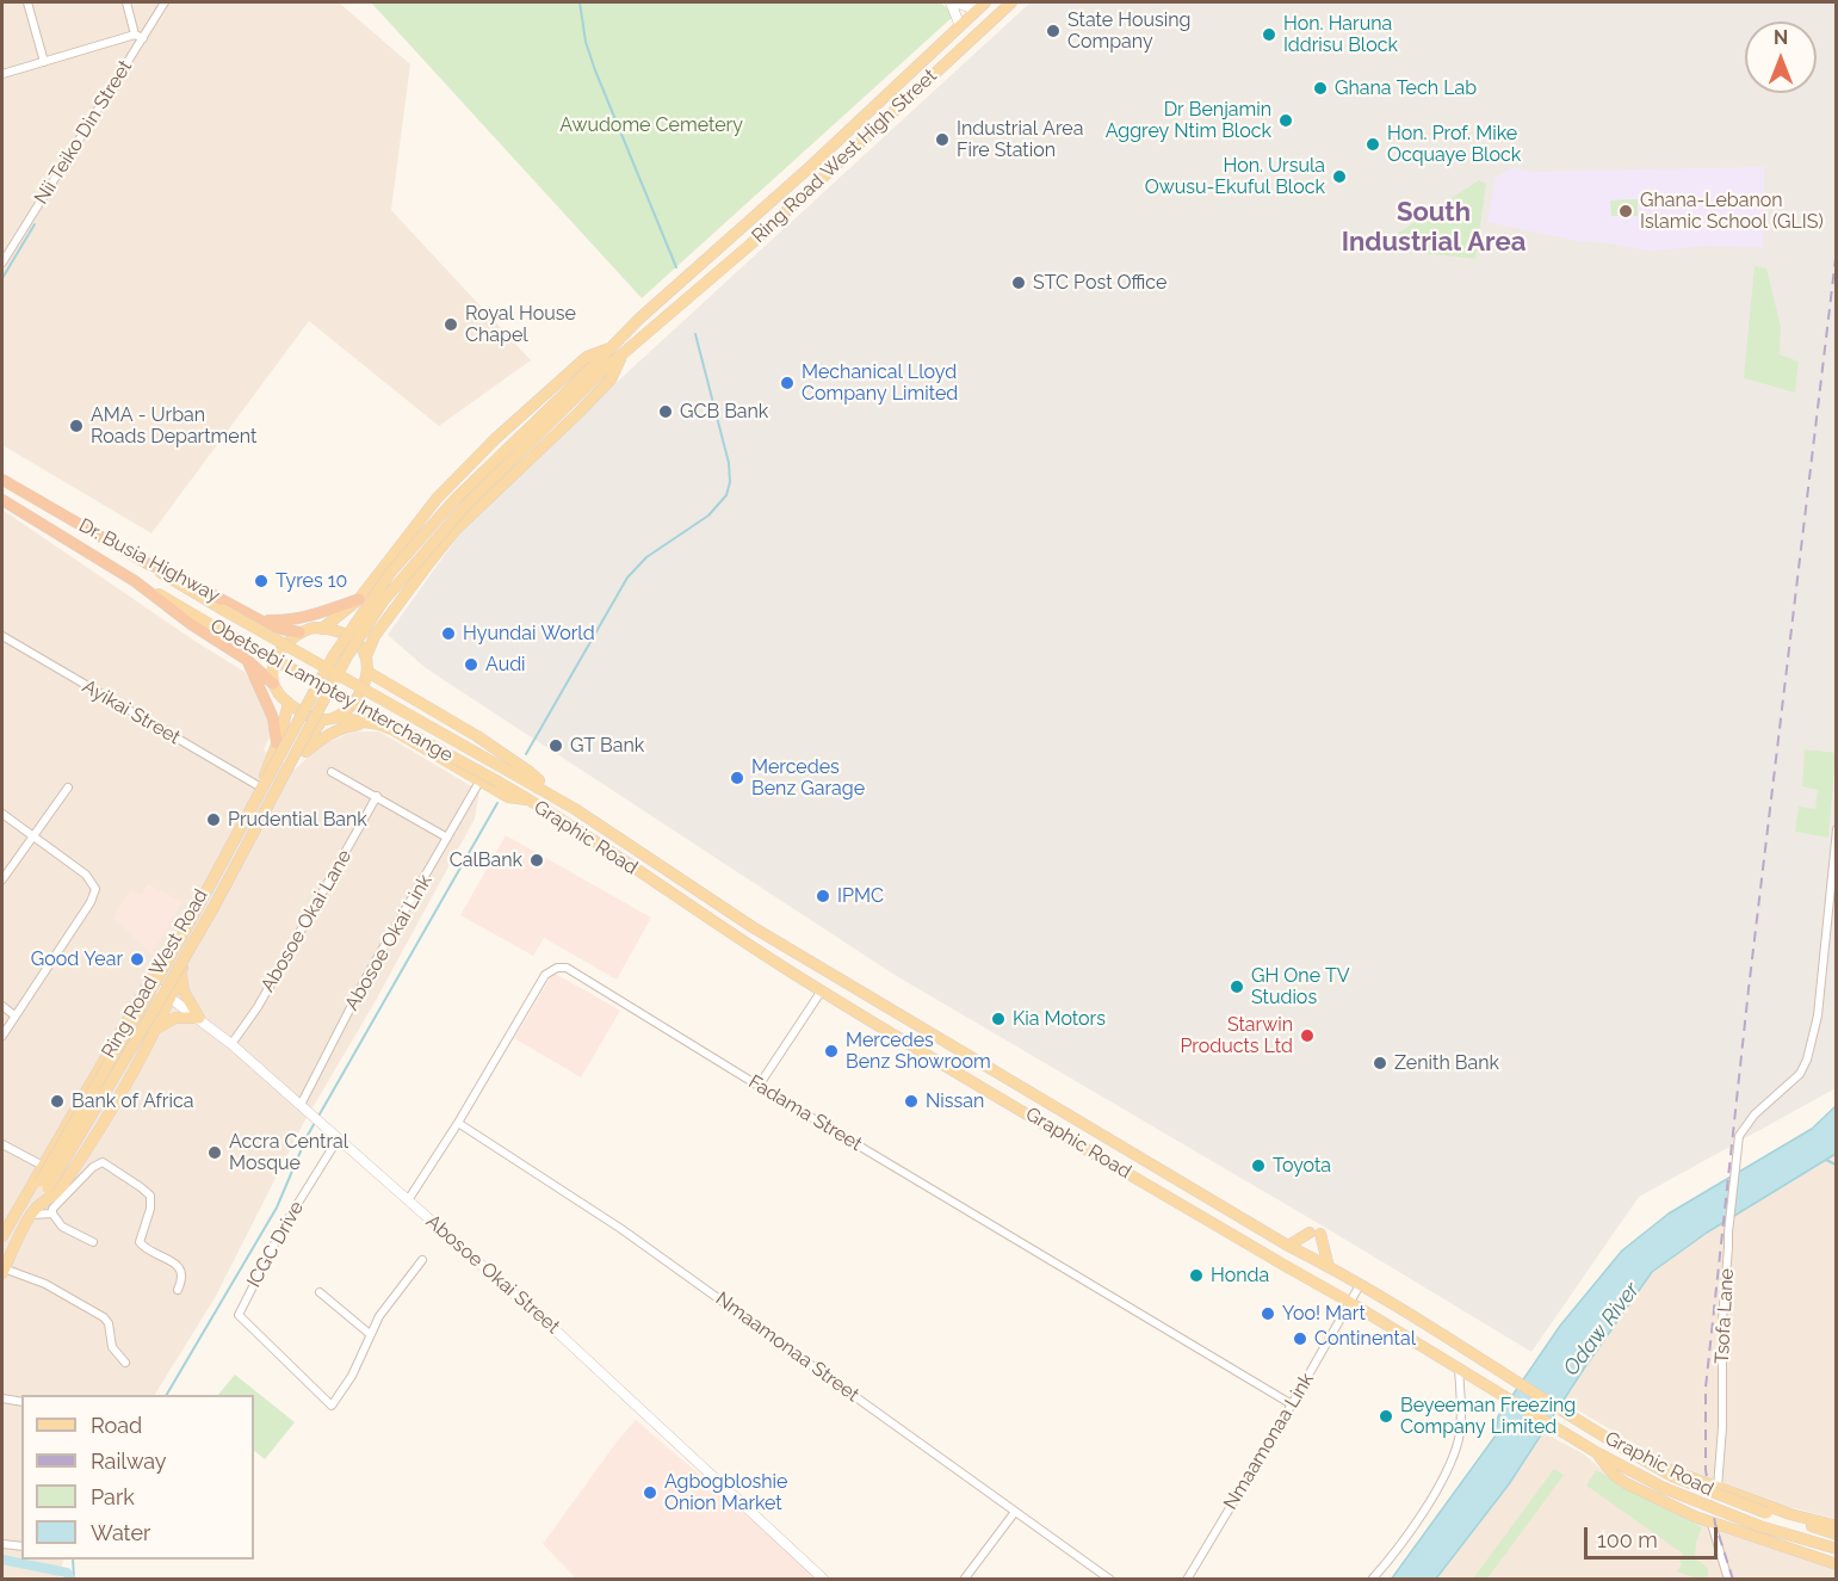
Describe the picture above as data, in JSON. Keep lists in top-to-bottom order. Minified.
{"streets":{"highway":["Dr. Busia Highway"],"main road":["Ring Road West High Street","Obetsebi Lamptey Interchange","Graphic Road","Ring Road West Road"],"street":["Nii Teiko Din Street","Ayikai Street","Abosoe Okai Lane","Abosoe Okai Link","Fadama Street","ICGC Drive","Abosoe Okai Street","Tsofa Lane","Nmaamonaa Street","Nmaamonaa Link"]},"crossings":[["Dr. Busia Highway","Obetsebi Lamptey Interchange"],["Dr. Busia Highway","Graphic Road"],["Dr. Busia Highway","Ring Road West Road"],["Obetsebi Lamptey Interchange","Graphic Road"],["Ayikai Street","Ring Road West Road"],["Graphic Road","Abosoe Okai Link"],["Graphic Road","Ring Road West Road"],["Graphic Road","Nmaamonaa Link"],["Abosoe Okai Lane","Abosoe Okai Street"],["Abosoe Okai Link","Abosoe Okai Street"],["Ring Road West Road","Abosoe Okai Street"],["Fadama Street","Abosoe Okai Street"],["Fadama Street","Nmaamonaa Street"],["Fadama Street","Nmaamonaa Link"],["ICGC Drive","Abosoe Okai Street"]],"districts":["South Industrial Area"],"water":["Odaw River"],"parks":["Awudome Cemetery"],"places":["State Housing Company","Hon. Haruna Iddrisu Block","Ghana Tech Lab","Dr Benjamin Aggrey Ntim Block","Industrial Area Fire Station","Hon. Prof. Mike Ocquaye Block","Hon. Ursula Owusu-Ekuful Block","Ghana-Lebanon Islamic School (GLIS)","STC Post Office","Royal House Chapel","Mechanical Lloyd Company Limited","GCB Bank","AMA - Urban Roads Department","Tyres 10","Hyundai World","Audi","GT Bank","Mercedes Benz Garage","Prudential Bank","CalBank","IPMC","Good Year","GH One TV Studios","Kia Motors","Starwin Products Ltd","Mercedes Benz Showroom","Zenith Bank","Bank of Africa","Nissan","Accra Central Mosque","Toyota","Honda","Yoo! Mart","Continental","Beyeeman Freezing Company Limited","Agbogbloshie Onion Market"],"legend":["Road","Railway","Park","Water"],"scale_bar":"100 m","north":"top"}
